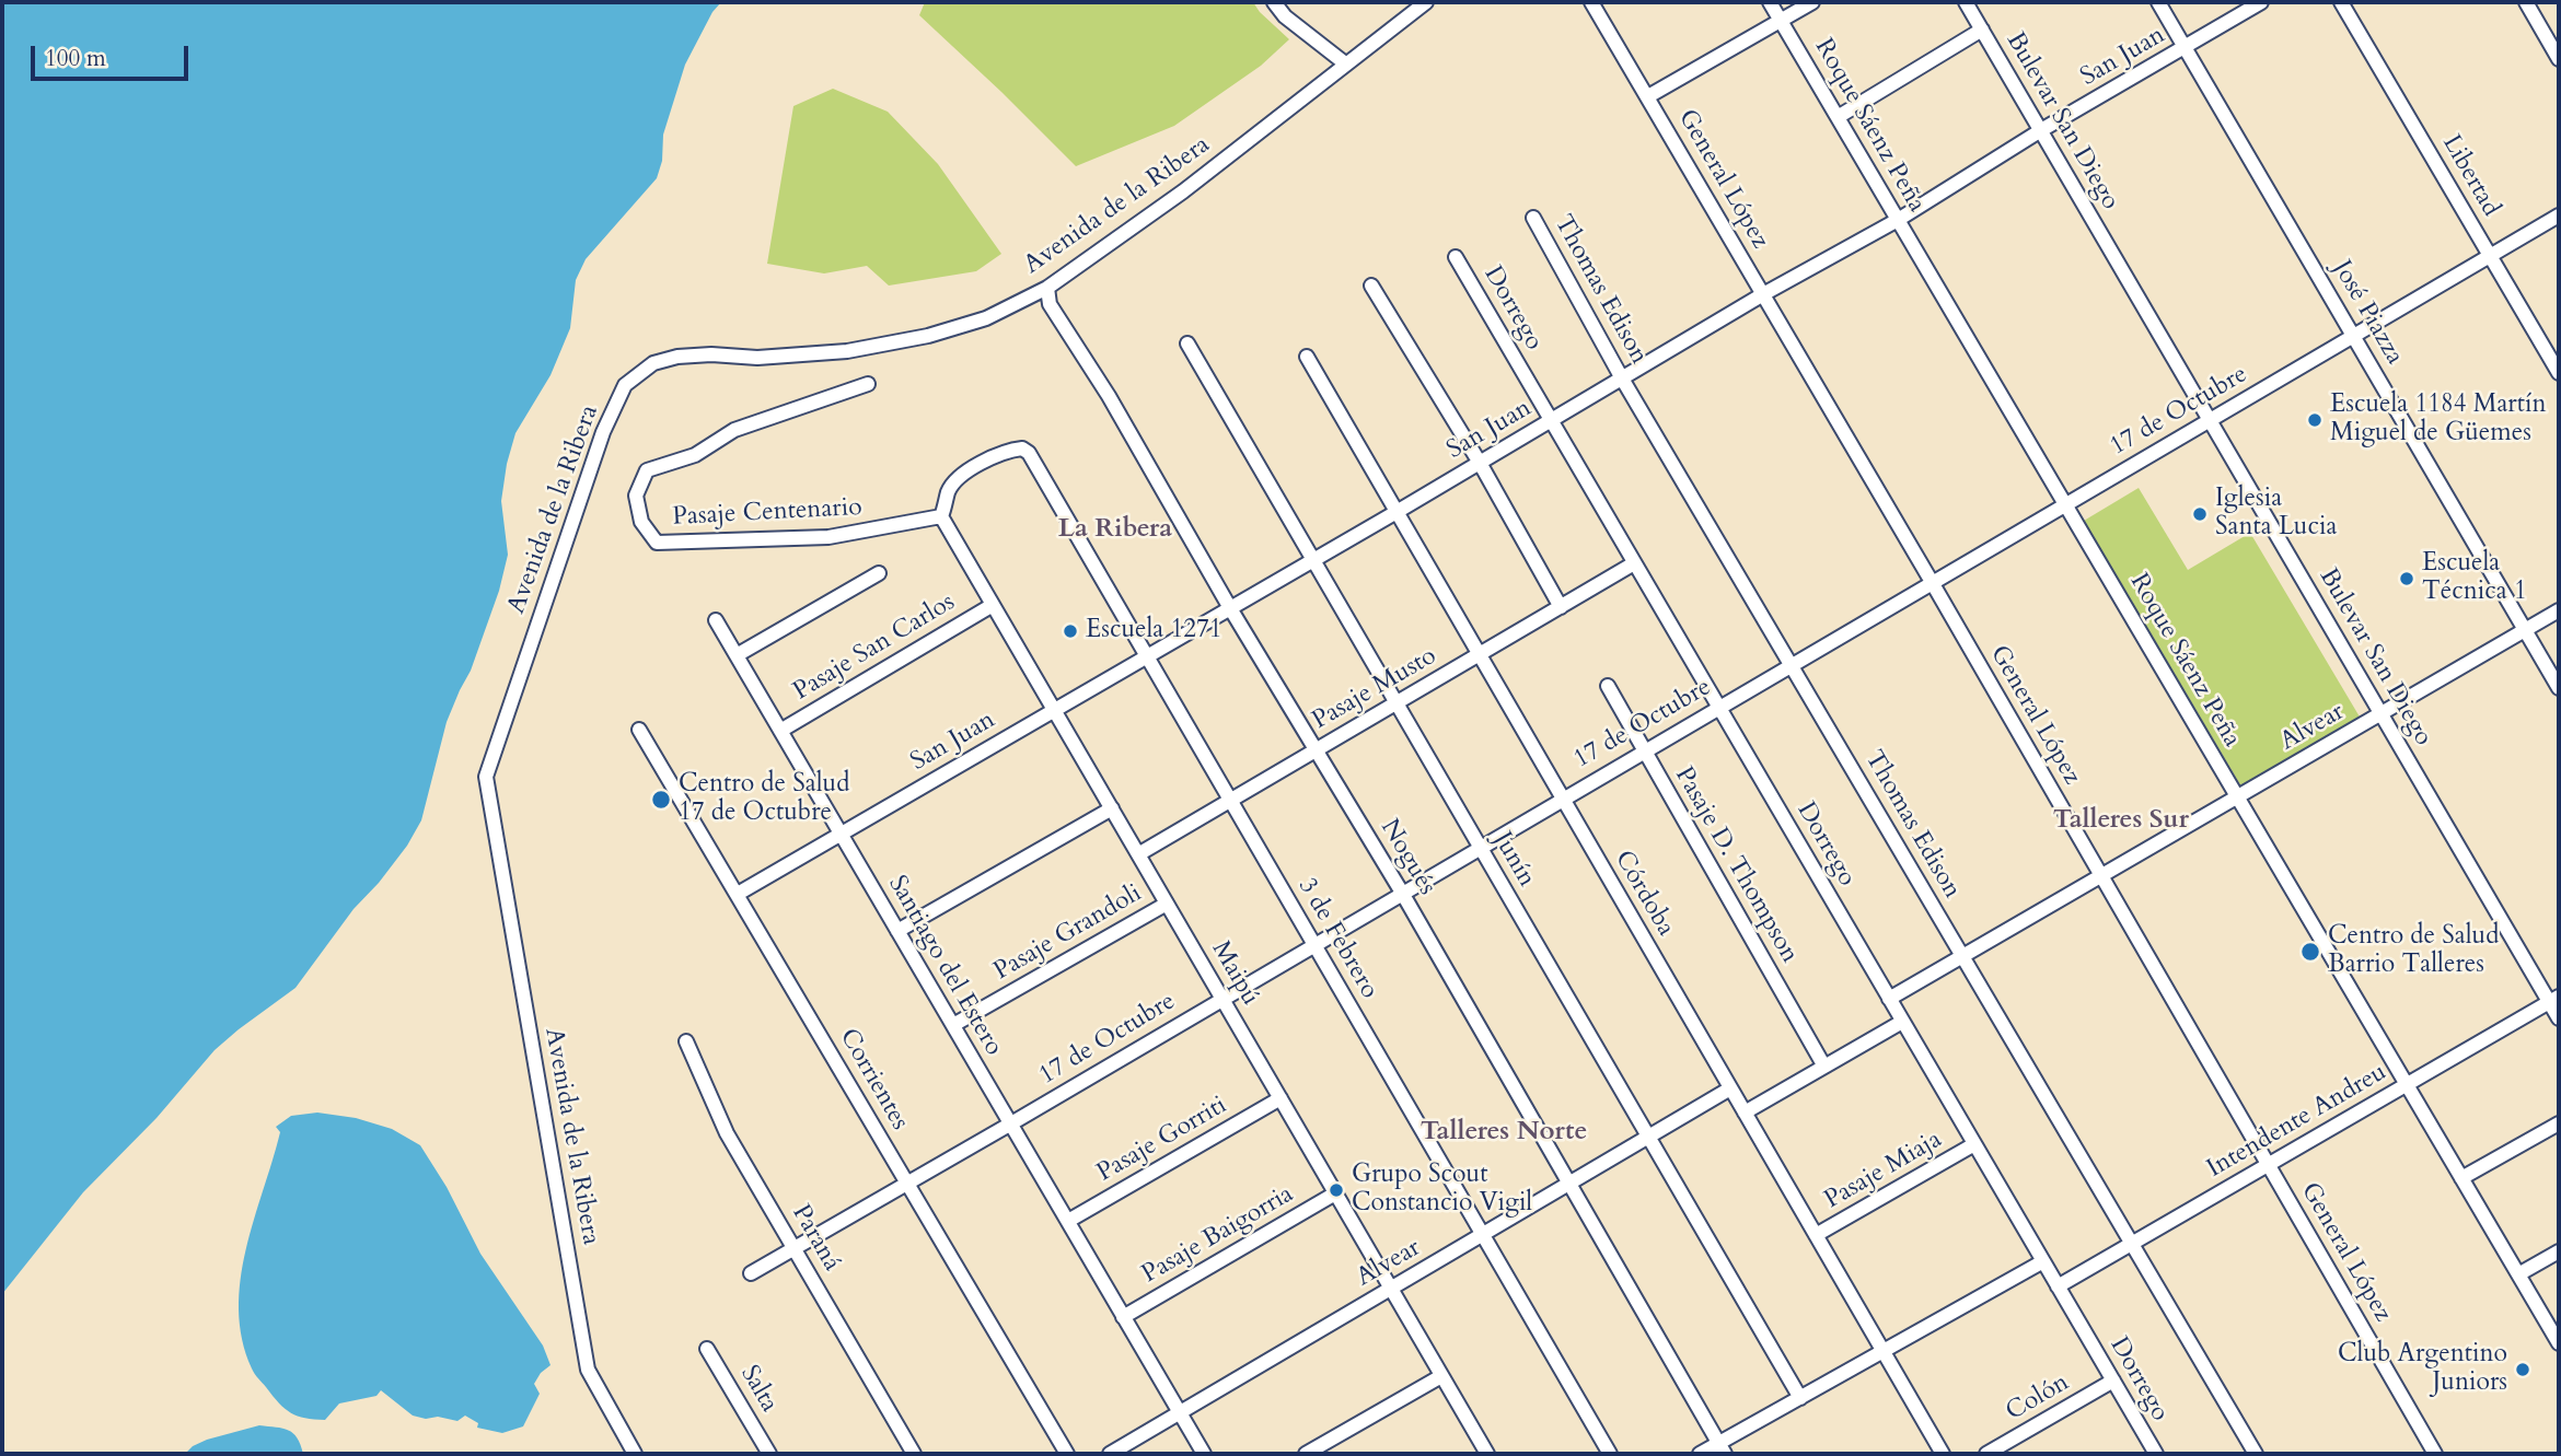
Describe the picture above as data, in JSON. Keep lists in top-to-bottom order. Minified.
{"streets":{"street":["San Juan","Bulevar San Diego","Roque Sáenz Peña","Libertad","General López","Avenida de la Ribera","Thomas Edison","Dorrego","José Piazza","17 de Octubre","Pasaje Centenario","Pasaje San Carlos","Pasaje Musto","Alvear","Nogués","Junín","Pasaje D. Thompson","Córdoba","Pasaje Grandoli","3 de Febrero","Santiago del Estero","Maipú","Corrientes","Intendente Andreu","Pasaje Gorriti","Pasaje Miaja","Pasaje Baigorria","Paraná","Salta","Colón"]},"crossings":[["San Juan","Bulevar San Diego"],["San Juan","Roque Sáenz Peña"],["San Juan","General López"],["San Juan","Thomas Edison"],["San Juan","Dorrego"],["San Juan","José Piazza"],["San Juan","Nogués"],["San Juan","Junín"],["San Juan","Córdoba"],["San Juan","3 de Febrero"],["San Juan","Santiago del Estero"],["San Juan","Maipú"],["San Juan","Corrientes"],["Bulevar San Diego","17 de Octubre"],["Bulevar San Diego","Alvear"],["Bulevar San Diego","Intendente Andreu"],["Roque Sáenz Peña","17 de Octubre"],["Roque Sáenz Peña","Alvear"],["Roque Sáenz Peña","Intendente Andreu"],["Libertad","17 de Octubre"],["General López","17 de Octubre"],["General López","Alvear"],["General López","Intendente Andreu"],["Avenida de la Ribera","Nogués"],["Thomas Edison","17 de Octubre"],["Thomas Edison","Alvear"],["Thomas Edison","Intendente Andreu"],["Dorrego","17 de Octubre"],["Dorrego","Pasaje Musto"],["Dorrego","Alvear"],["Dorrego","Intendente Andreu"],["Dorrego","Pasaje Miaja"],["Dorrego","Colón"],["José Piazza","17 de Octubre"],["José Piazza","Alvear"],["17 de Octubre","Nogués"],["17 de Octubre","Junín"],["17 de Octubre","Pasaje D. Thompson"],["17 de Octubre","Córdoba"],["17 de Octubre","3 de Febrero"],["17 de Octubre","Santiago del Estero"],["17 de Octubre","Maipú"],["17 de Octubre","Corrientes"],["17 de Octubre","Paraná"],["Pasaje Centenario","3 de Febrero"],["Pasaje Centenario","Maipú"],["Pasaje San Carlos","Santiago del Estero"],["Pasaje San Carlos","Maipú"],["Pasaje Musto","Nogués"],["Pasaje Musto","Junín"],["Pasaje Musto","Córdoba"],["Pasaje Musto","3 de Febrero"],["Pasaje Musto","Maipú"],["Alvear","Nogués"],["Alvear","Junín"],["Alvear","Córdoba"],["Alvear","3 de Febrero"],["Alvear","Santiago del Estero"],["Alvear","Maipú"],["Córdoba","Pasaje Miaja"],["Pasaje Grandoli","Santiago del Estero"],["Pasaje Grandoli","Maipú"],["3 de Febrero","Maipú"],["Santiago del Estero","Pasaje Gorriti"],["Santiago del Estero","Pasaje Baigorria"],["Maipú","Pasaje Gorriti"],["Maipú","Pasaje Baigorria"]],"districts":["La Ribera","Talleres Sur","Talleres Norte"],"places":["Escuela 1184 Martín Miguel de Güemes","Iglesia Santa Lucia","Escuela Técnica 1","Escuela 1271","Centro de Salud 17 de Octubre","Centro de Salud Barrio Talleres","Grupo Scout Constancio Vigil","Club Argentino Juniors"],"scale_bar":"100 m"}
